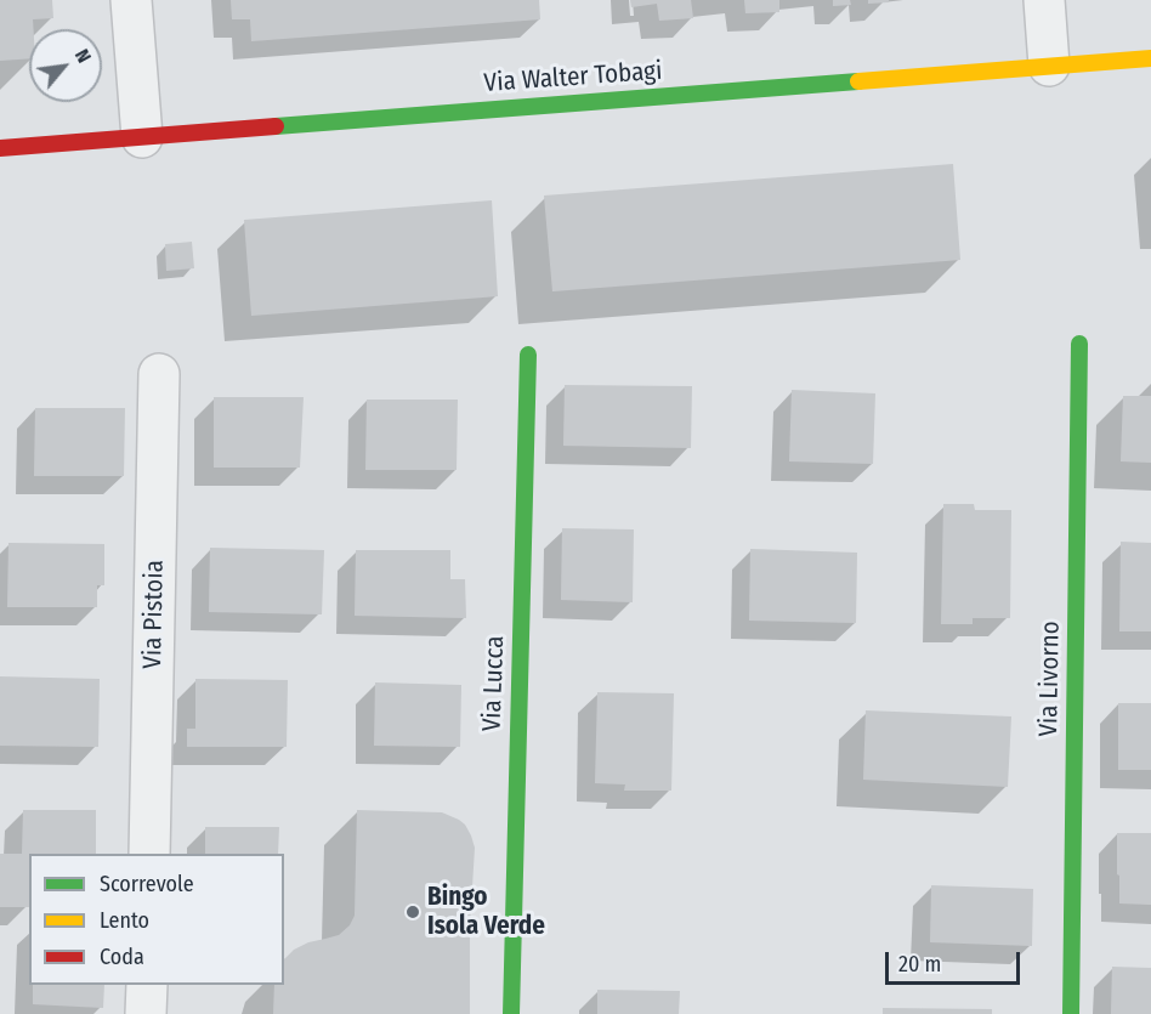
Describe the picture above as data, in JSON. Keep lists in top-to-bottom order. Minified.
{"streets":{"street":["Via Walter Tobagi","Via Pistoia","Via Livorno","Via Lucca"]},"places":["Bingo Isola Verde"],"legend":["Scorrevole","Lento","Coda"],"scale_bar":"20 m","north":"top right"}
